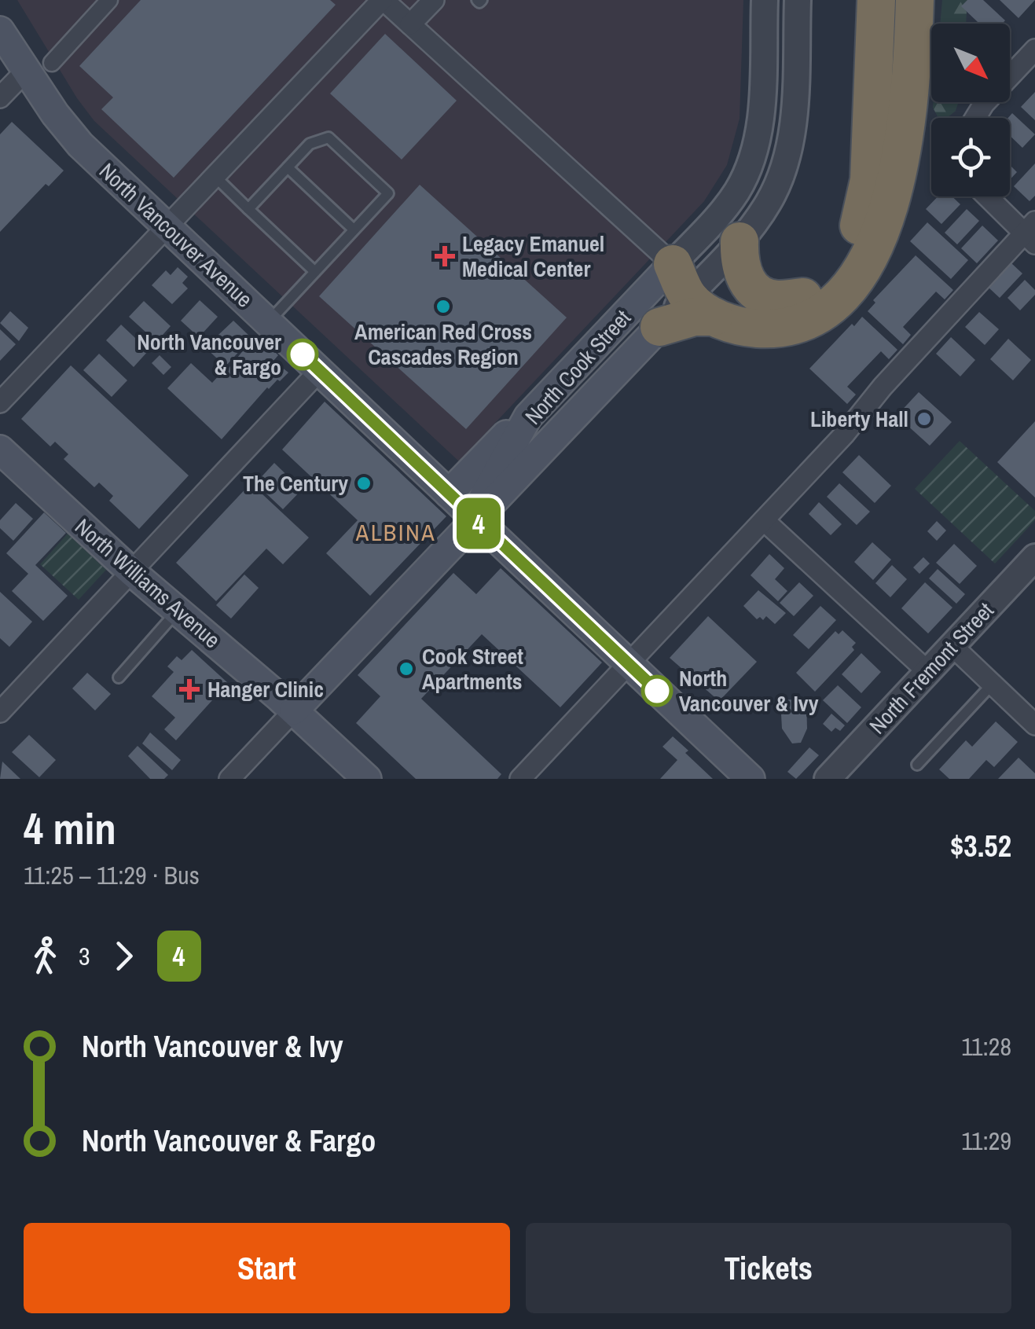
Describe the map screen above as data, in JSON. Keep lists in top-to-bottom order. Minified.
{"streets":{"main road":["North Vancouver Avenue","North Cook Street","North Williams Avenue"],"street":["North Fremont Street"]},"crossings":[["North Vancouver Avenue","North Cook Street"],["North Cook Street","North Williams Avenue"]],"districts":["ALBINA"],"places":{"health":["Legacy Emanuel Medical Center","Hanger Clinic"],"other":["American Red Cross Cascades Region","North Vancouver & Fargo","Liberty Hall","The Century","Cook Street Apartments","North Vancouver & Ivy"]},"lines":["bus line 4"],"north":"bottom right","page":{"on_map":"4","heading":["4 min","11:25 – 11:29 · Bus","$3.52"],"legs":["3","4"],"list":[{"name":"North Vancouver & Ivy","value":"11:28"},{"name":"North Vancouver & Fargo","value":"11:29"}],"buttons":["Start","Tickets"]}}
